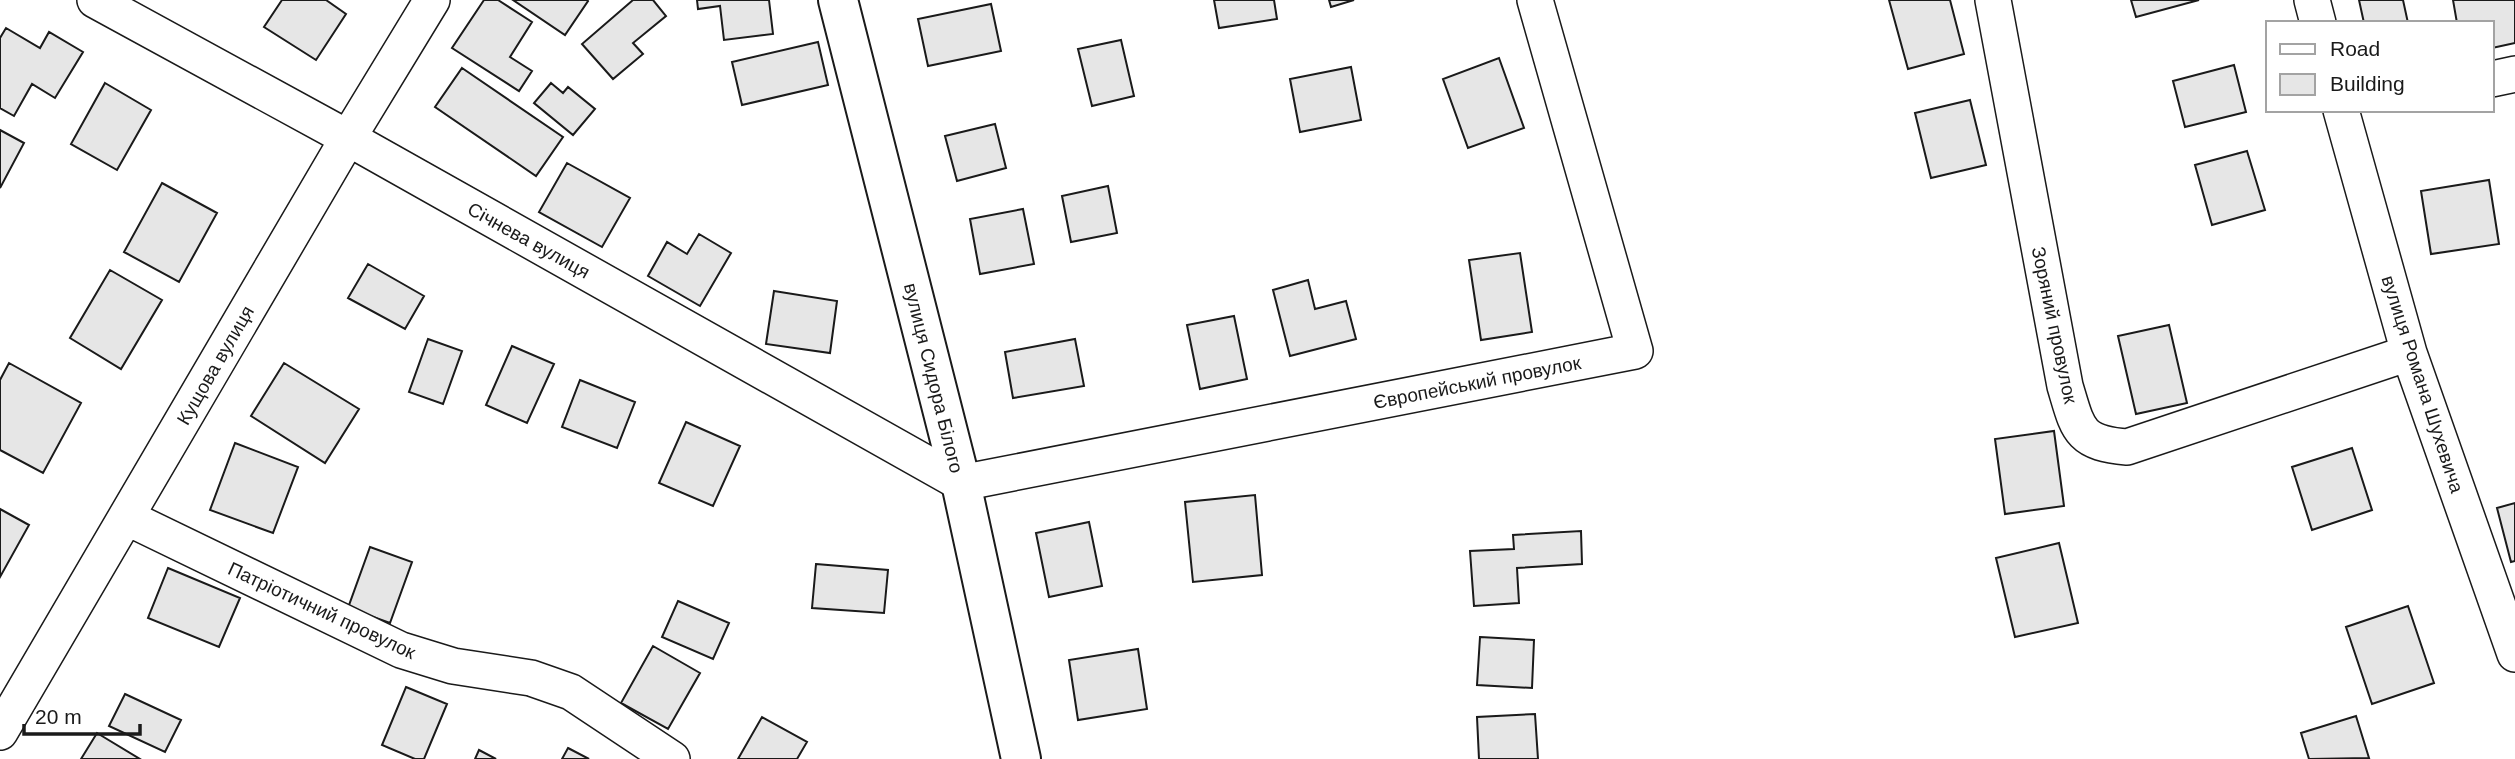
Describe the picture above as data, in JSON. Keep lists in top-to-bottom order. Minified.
{"streets":{"street":["Січнева вулиця","Зоряний провулок","Кущова вулиця","вулиця Сидора Білого","Європейський провулок","вулиця Романа Шухевича","Патріотичний провулок"]},"crossings":[["Січнева вулиця","Кущова вулиця"],["Січнева вулиця","вулиця Сидора Білого"],["Січнева вулиця","Європейський провулок"],["Зоряний провулок","вулиця Романа Шухевича"],["Кущова вулиця","Патріотичний провулок"],["вулиця Сидора Білого","Європейський провулок"]],"legend":["Road","Building"],"scale_bar":"20 m"}
